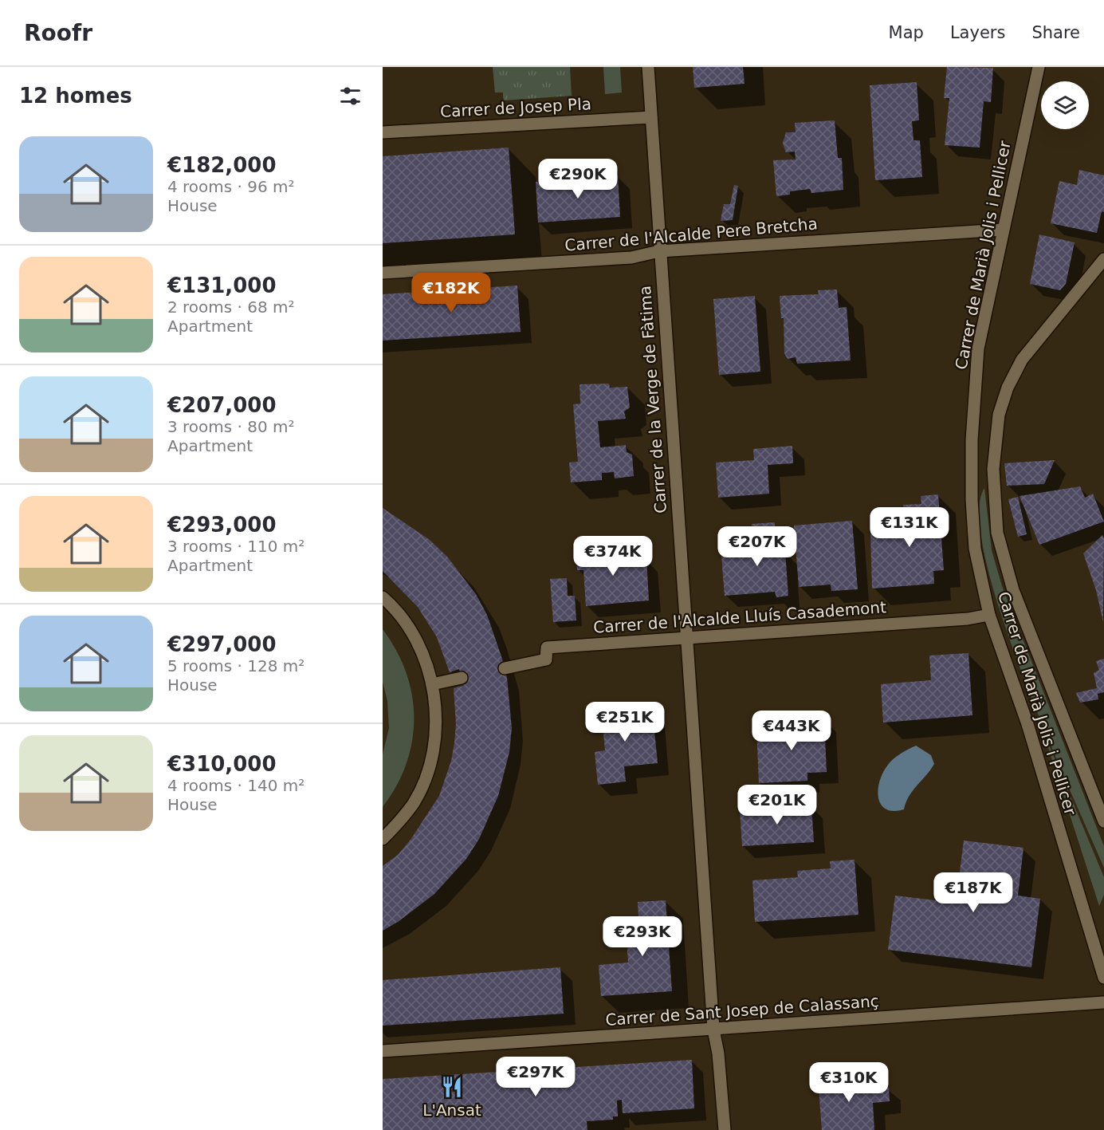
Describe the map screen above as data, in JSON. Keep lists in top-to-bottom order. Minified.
{"streets":{"street":["Carrer de Josep Pla","Carrer de l'Alcalde Pere Bretcha","Carrer de Marià Jolis i Pellicer","Carrer de la Verge de Fàtima","Carrer de l'Alcalde Lluís Casademont","Carrer de Sant Josep de Calassanç"]},"crossings":[["Carrer de Josep Pla","Carrer de la Verge de Fàtima"],["Carrer de l'Alcalde Pere Bretcha","Carrer de Marià Jolis i Pellicer"],["Carrer de l'Alcalde Pere Bretcha","Carrer de la Verge de Fàtima"],["Carrer de Marià Jolis i Pellicer","Carrer de l'Alcalde Lluís Casademont"],["Carrer de la Verge de Fàtima","Carrer de l'Alcalde Lluís Casademont"],["Carrer de la Verge de Fàtima","Carrer de Sant Josep de Calassanç"]],"places":{"restaurant":["L'Ansat"]},"page":{"header":"Roofr","nav":["Map","Layers","Share"],"heading":"12 homes","list":[{"name":"€182,000","note":"4 rooms · 96 m² · House"},{"name":"€131,000","note":"2 rooms · 68 m² · Apartment"},{"name":"€207,000","note":"3 rooms · 80 m² · Apartment"},{"name":"€293,000","note":"3 rooms · 110 m² · Apartment"},{"name":"€297,000","note":"5 rooms · 128 m² · House"},{"name":"€310,000","note":"4 rooms · 140 m² · House"}],"price":["€290K","€182K","€131K","€207K","€374K","€251K","€443K","€201K","€187K","€293K","€297K","€310K"]}}
